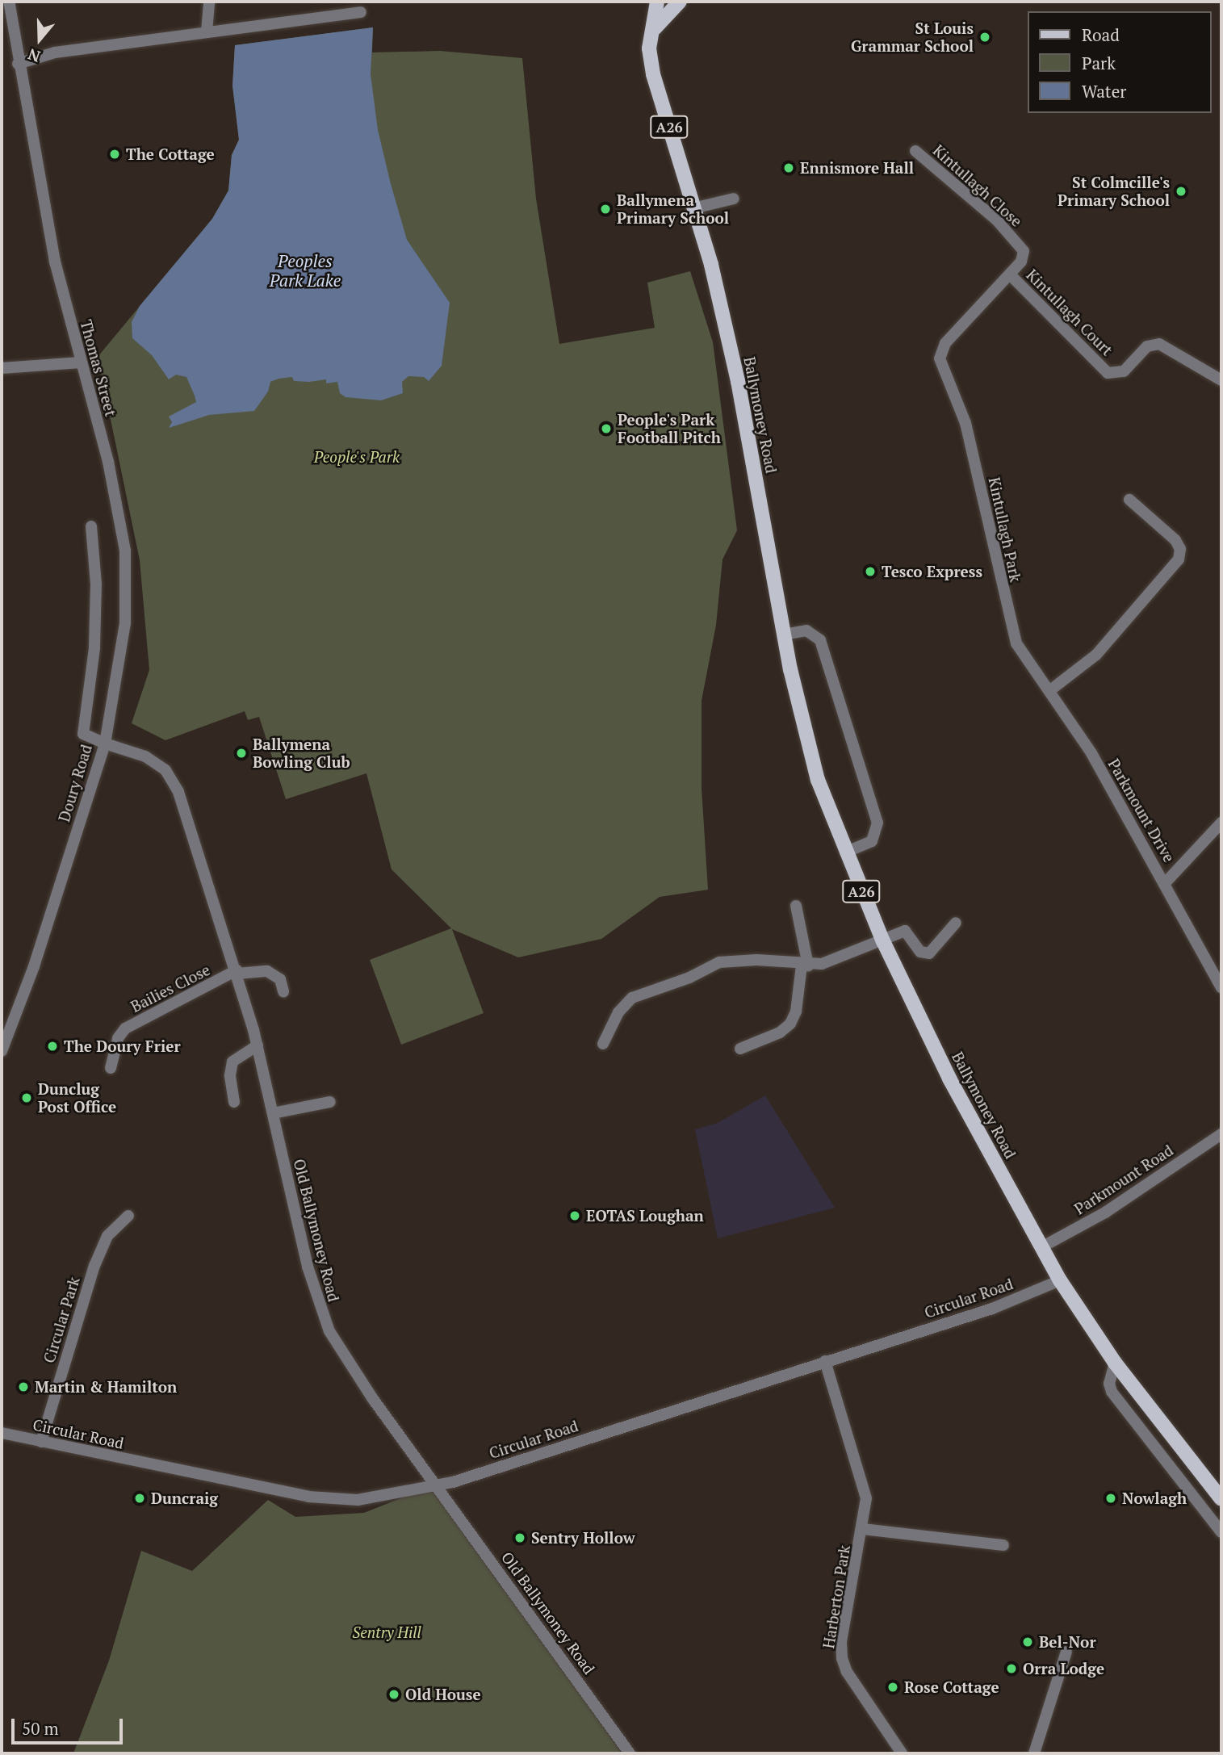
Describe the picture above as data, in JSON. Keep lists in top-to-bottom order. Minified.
{"streets":{"main road":["A26","Ballymoney Road"],"street":["Kintullagh Close","Kintullagh Court","Thomas Street","Kintullagh Park","Doury Road","Parkmount Drive","Bailies Close","Parkmount Road","Old Ballymoney Road","Circular Road","Circular Park","Harberton Park"]},"crossings":[["A26","Ballymoney Road"],["Kintullagh Close","Kintullagh Court"],["Kintullagh Court","Kintullagh Park"],["Thomas Street","Doury Road"],["Thomas Street","Old Ballymoney Road"],["Ballymoney Road","Parkmount Road"],["Ballymoney Road","Circular Road"],["Kintullagh Park","Parkmount Drive"],["Doury Road","Old Ballymoney Road"],["Bailies Close","Old Ballymoney Road"],["Old Ballymoney Road","Circular Road"],["Circular Road","Circular Park"],["Circular Road","Harberton Park"]],"water":["Peoples Park Lake"],"parks":["People's Park","Sentry Hill"],"places":["St Louis Grammar School","The Cottage","Ennismore Hall","St Colmcille's Primary School","Ballymena Primary School","People's Park Football Pitch","Tesco Express","Ballymena Bowling Club","The Doury Frier","Dunclug Post Office","EOTAS Loughan","Martin & Hamilton","Duncraig","Nowlagh","Sentry Hollow","Bel-Nor","Orra Lodge","Rose Cottage","Old House"],"legend":["Road","Park","Water"],"scale_bar":"50 m","north":"bottom"}
